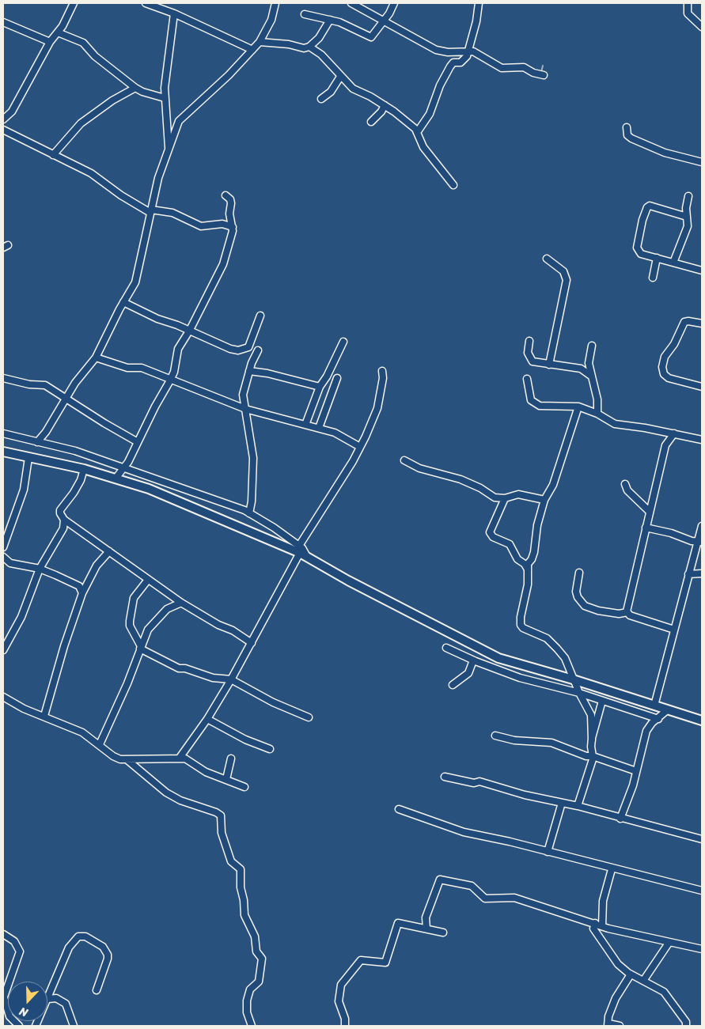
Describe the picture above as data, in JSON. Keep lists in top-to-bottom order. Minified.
{"north":"bottom"}
